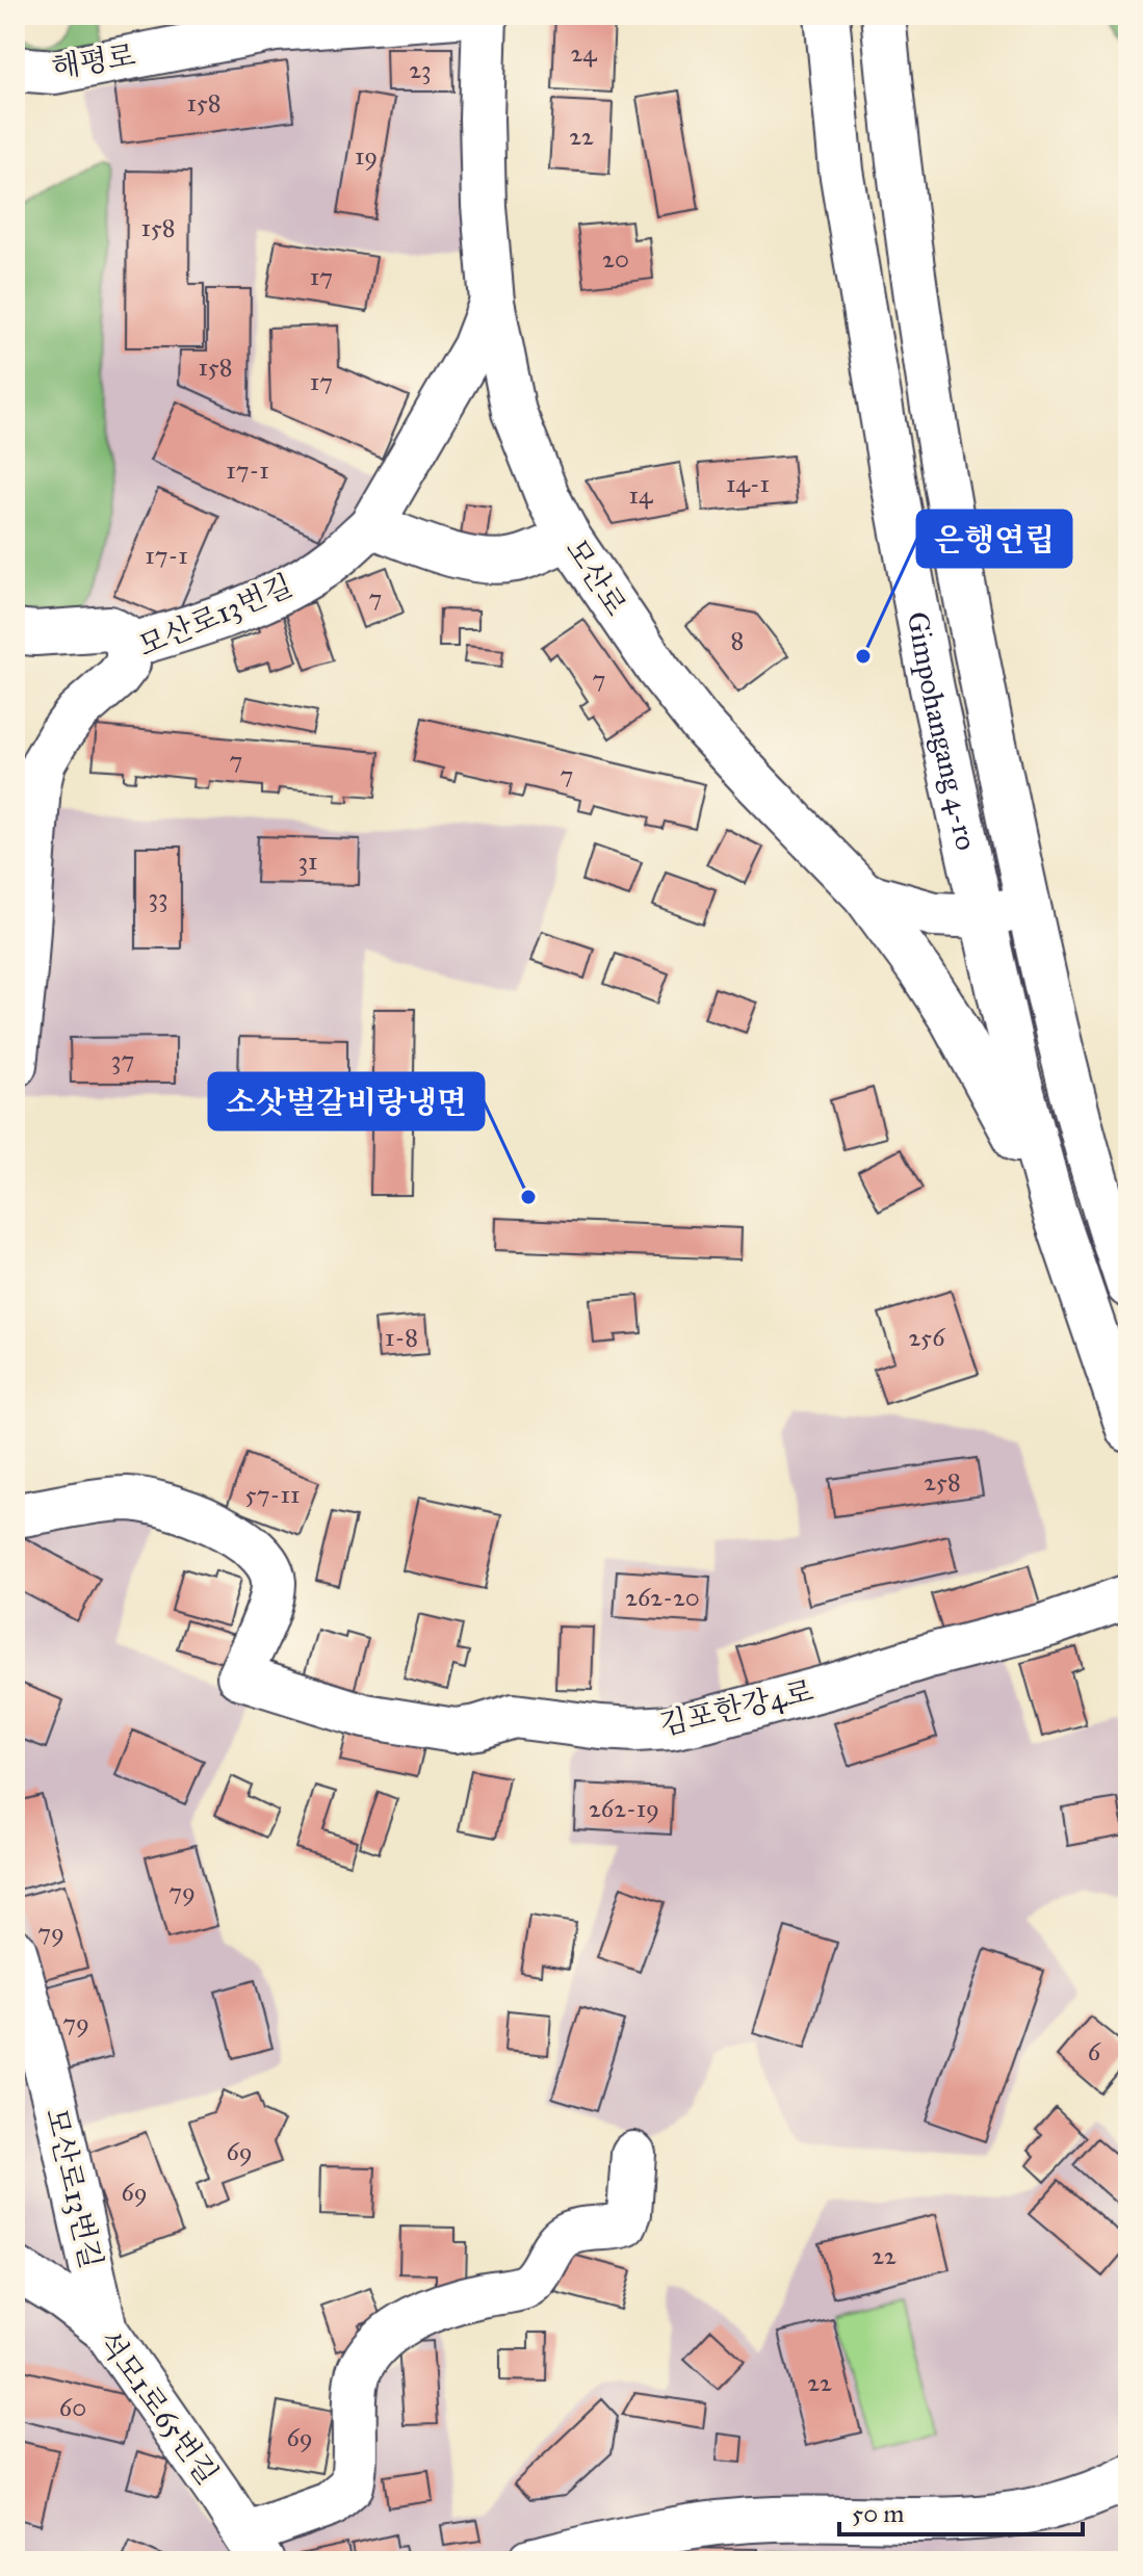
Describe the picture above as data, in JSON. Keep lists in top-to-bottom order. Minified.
{"streets":{"street":["해평로","모산로","모산로13번길","Gimpohangang 4-ro","김포한강4로","석모1로65번길"]},"crossings":[["모산로","모산로13번길"],["모산로","Gimpohangang 4-ro"],["모산로13번길","석모1로65번길"]],"places":["은행연립","소삿벌갈비랑냉면"],"house_numbers":["24","23","158","22","19","158","20","17","158","17","17-1","14-1","14","17-1","7","8","7","7","7","31","33","37","1-8","256","258","57-11","262-20","262-19","79","79","79","6","69","69","22","22","60","69"],"scale_bar":"50 m"}
